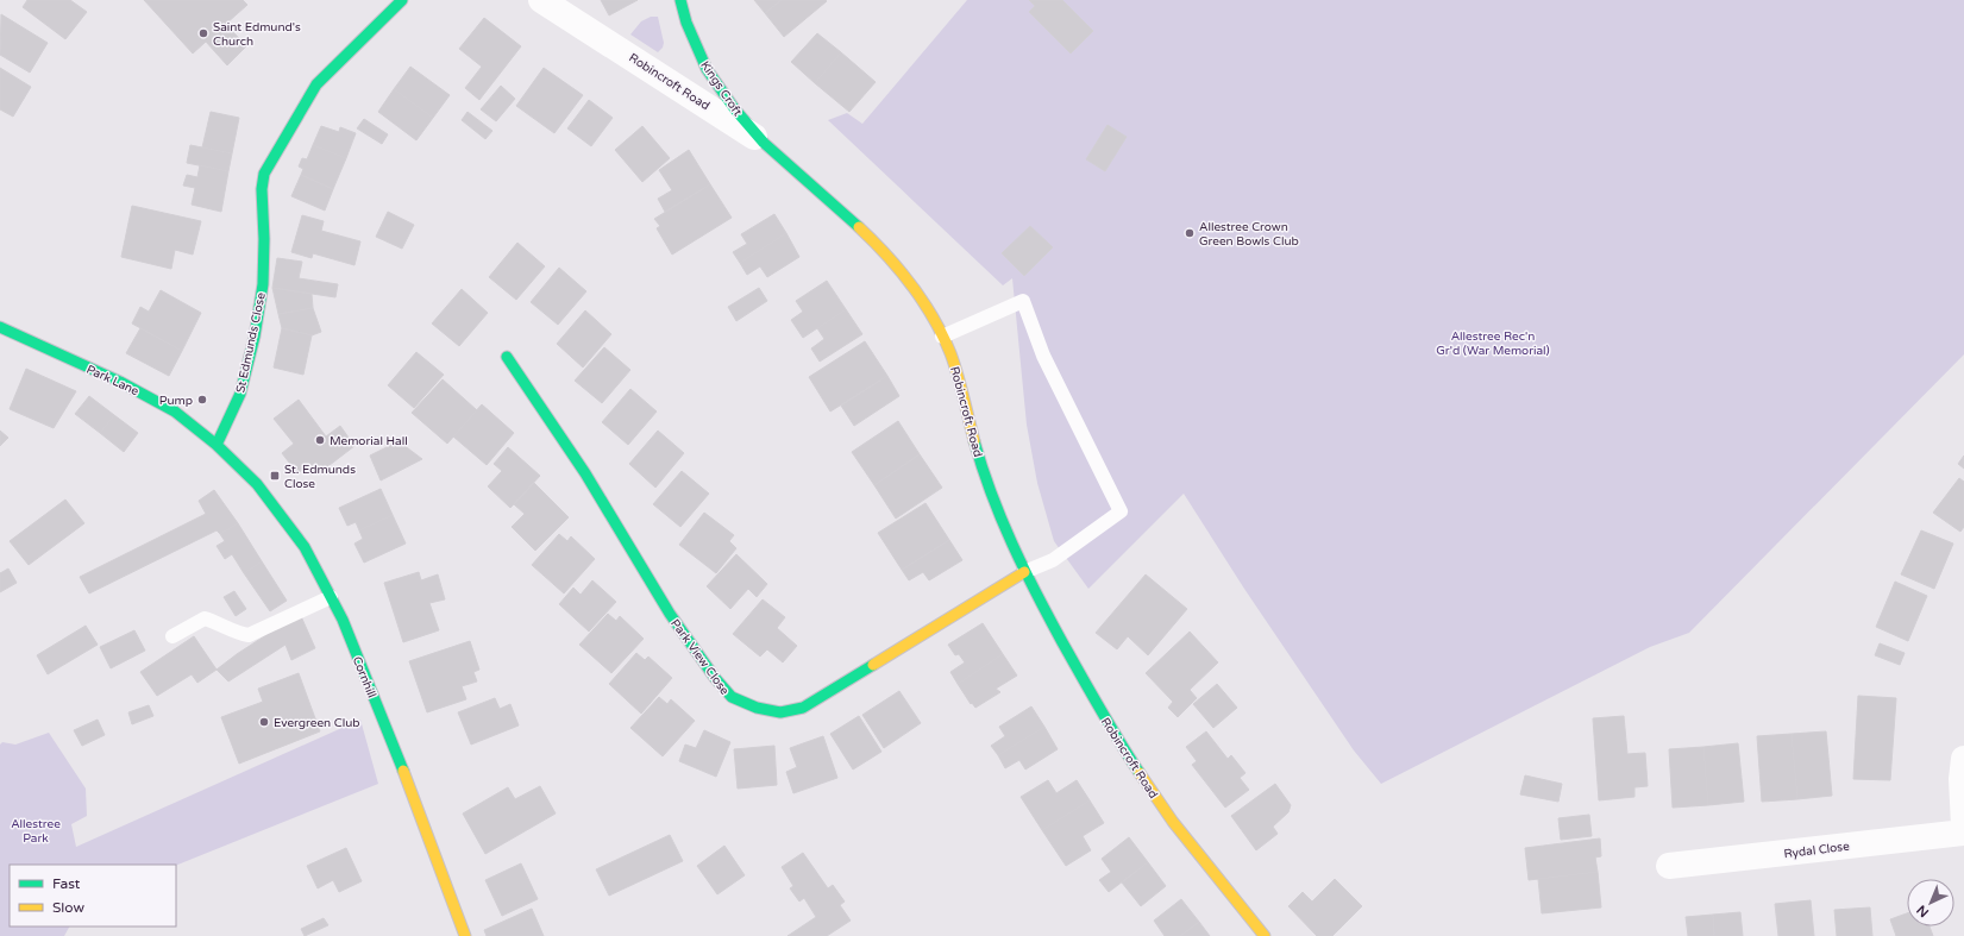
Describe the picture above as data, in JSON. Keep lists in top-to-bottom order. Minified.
{"streets":{"street":["Robincroft Road","Kings Croft","St Edmunds Close","Park Lane","Park View Close","Cornhill","Rydal Close"]},"crossings":[["Robincroft Road","Kings Croft"],["Robincroft Road","Park View Close"],["St Edmunds Close","Park Lane"],["St Edmunds Close","Cornhill"],["Park Lane","Cornhill"]],"parks":["Allestree Rec'n Gr'd (War Memorial)","Allestree Park"],"places":{"other":["Saint Edmund's Church","Allestree Crown Green Bowls Club","Pump","Memorial Hall","Evergreen Club"],"transit":["St. Edmunds Close"]},"legend":["Fast","Slow"],"north":"bottom left"}
